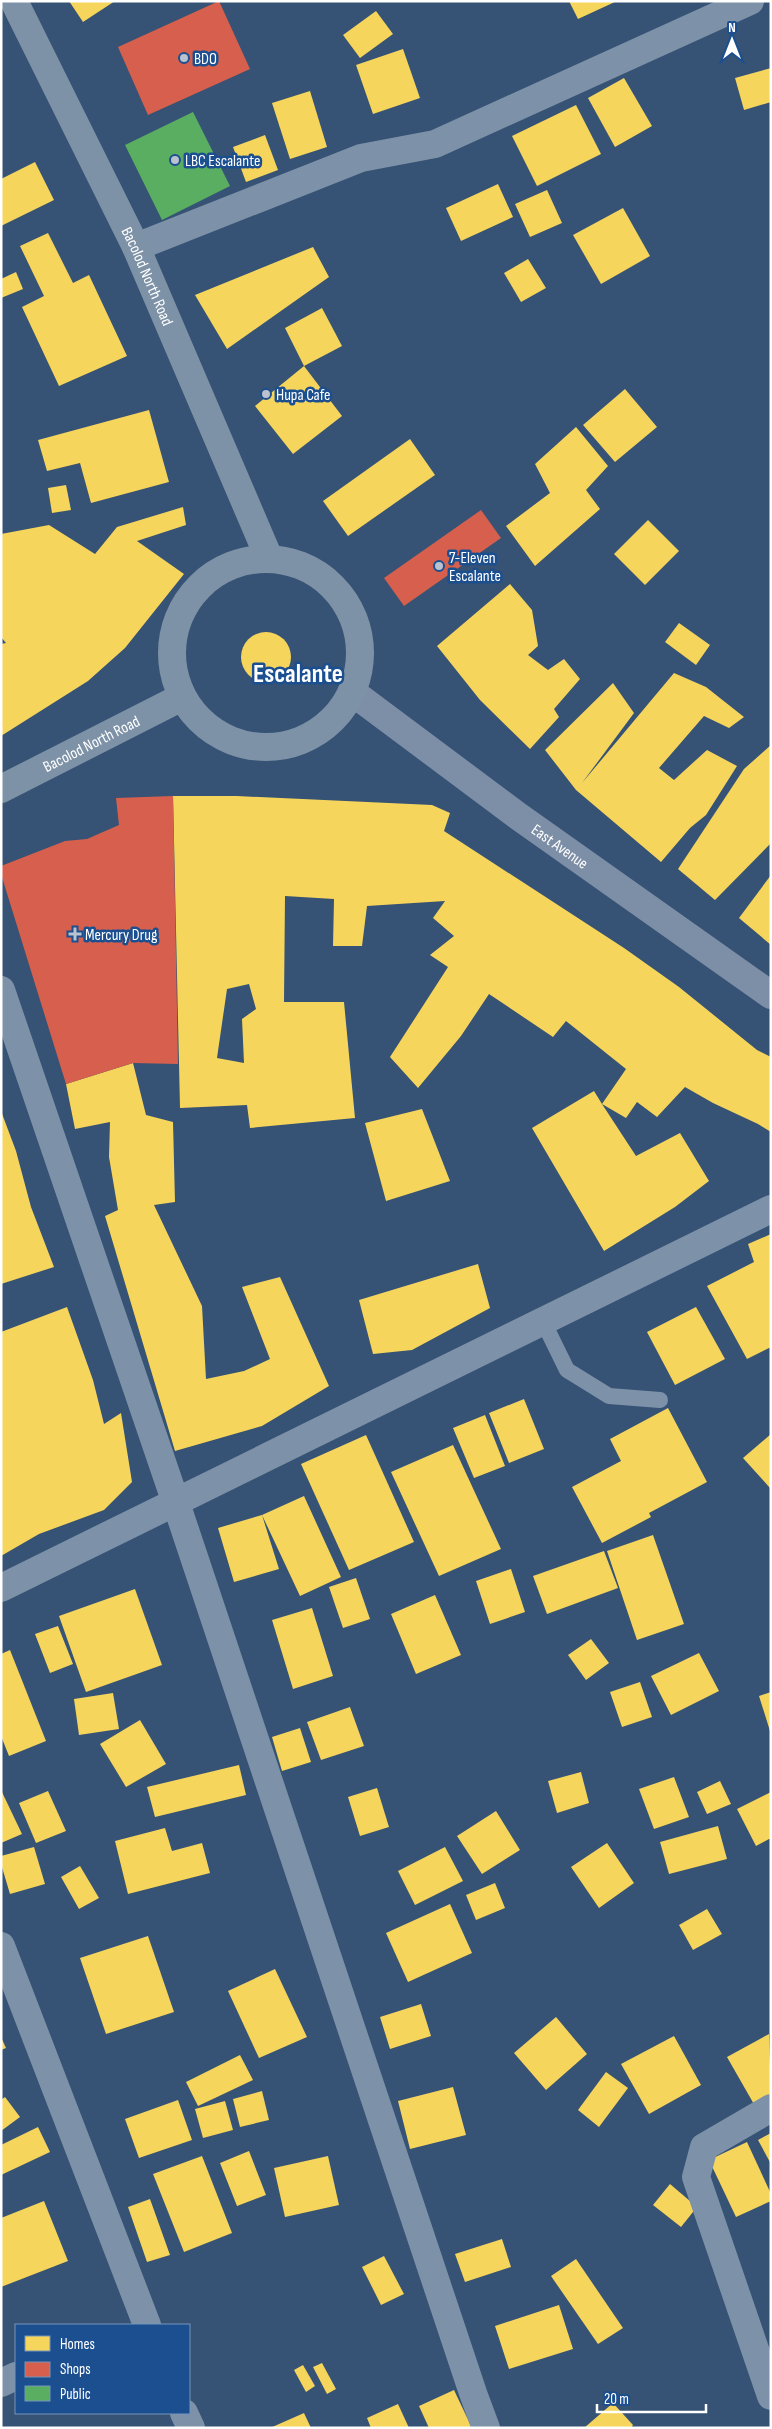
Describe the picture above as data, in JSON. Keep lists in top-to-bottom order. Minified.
{"streets":{"highway":["Bacolod North Road"],"main road":["East Avenue"]},"districts":["Escalante"],"places":{"other":["BDO","LBC Escalante","Hupa Cafe","7-Eleven Escalante"],"health":["Mercury Drug"]},"legend":["Homes","Shops","Public"],"scale_bar":"20 m","north":"top"}
